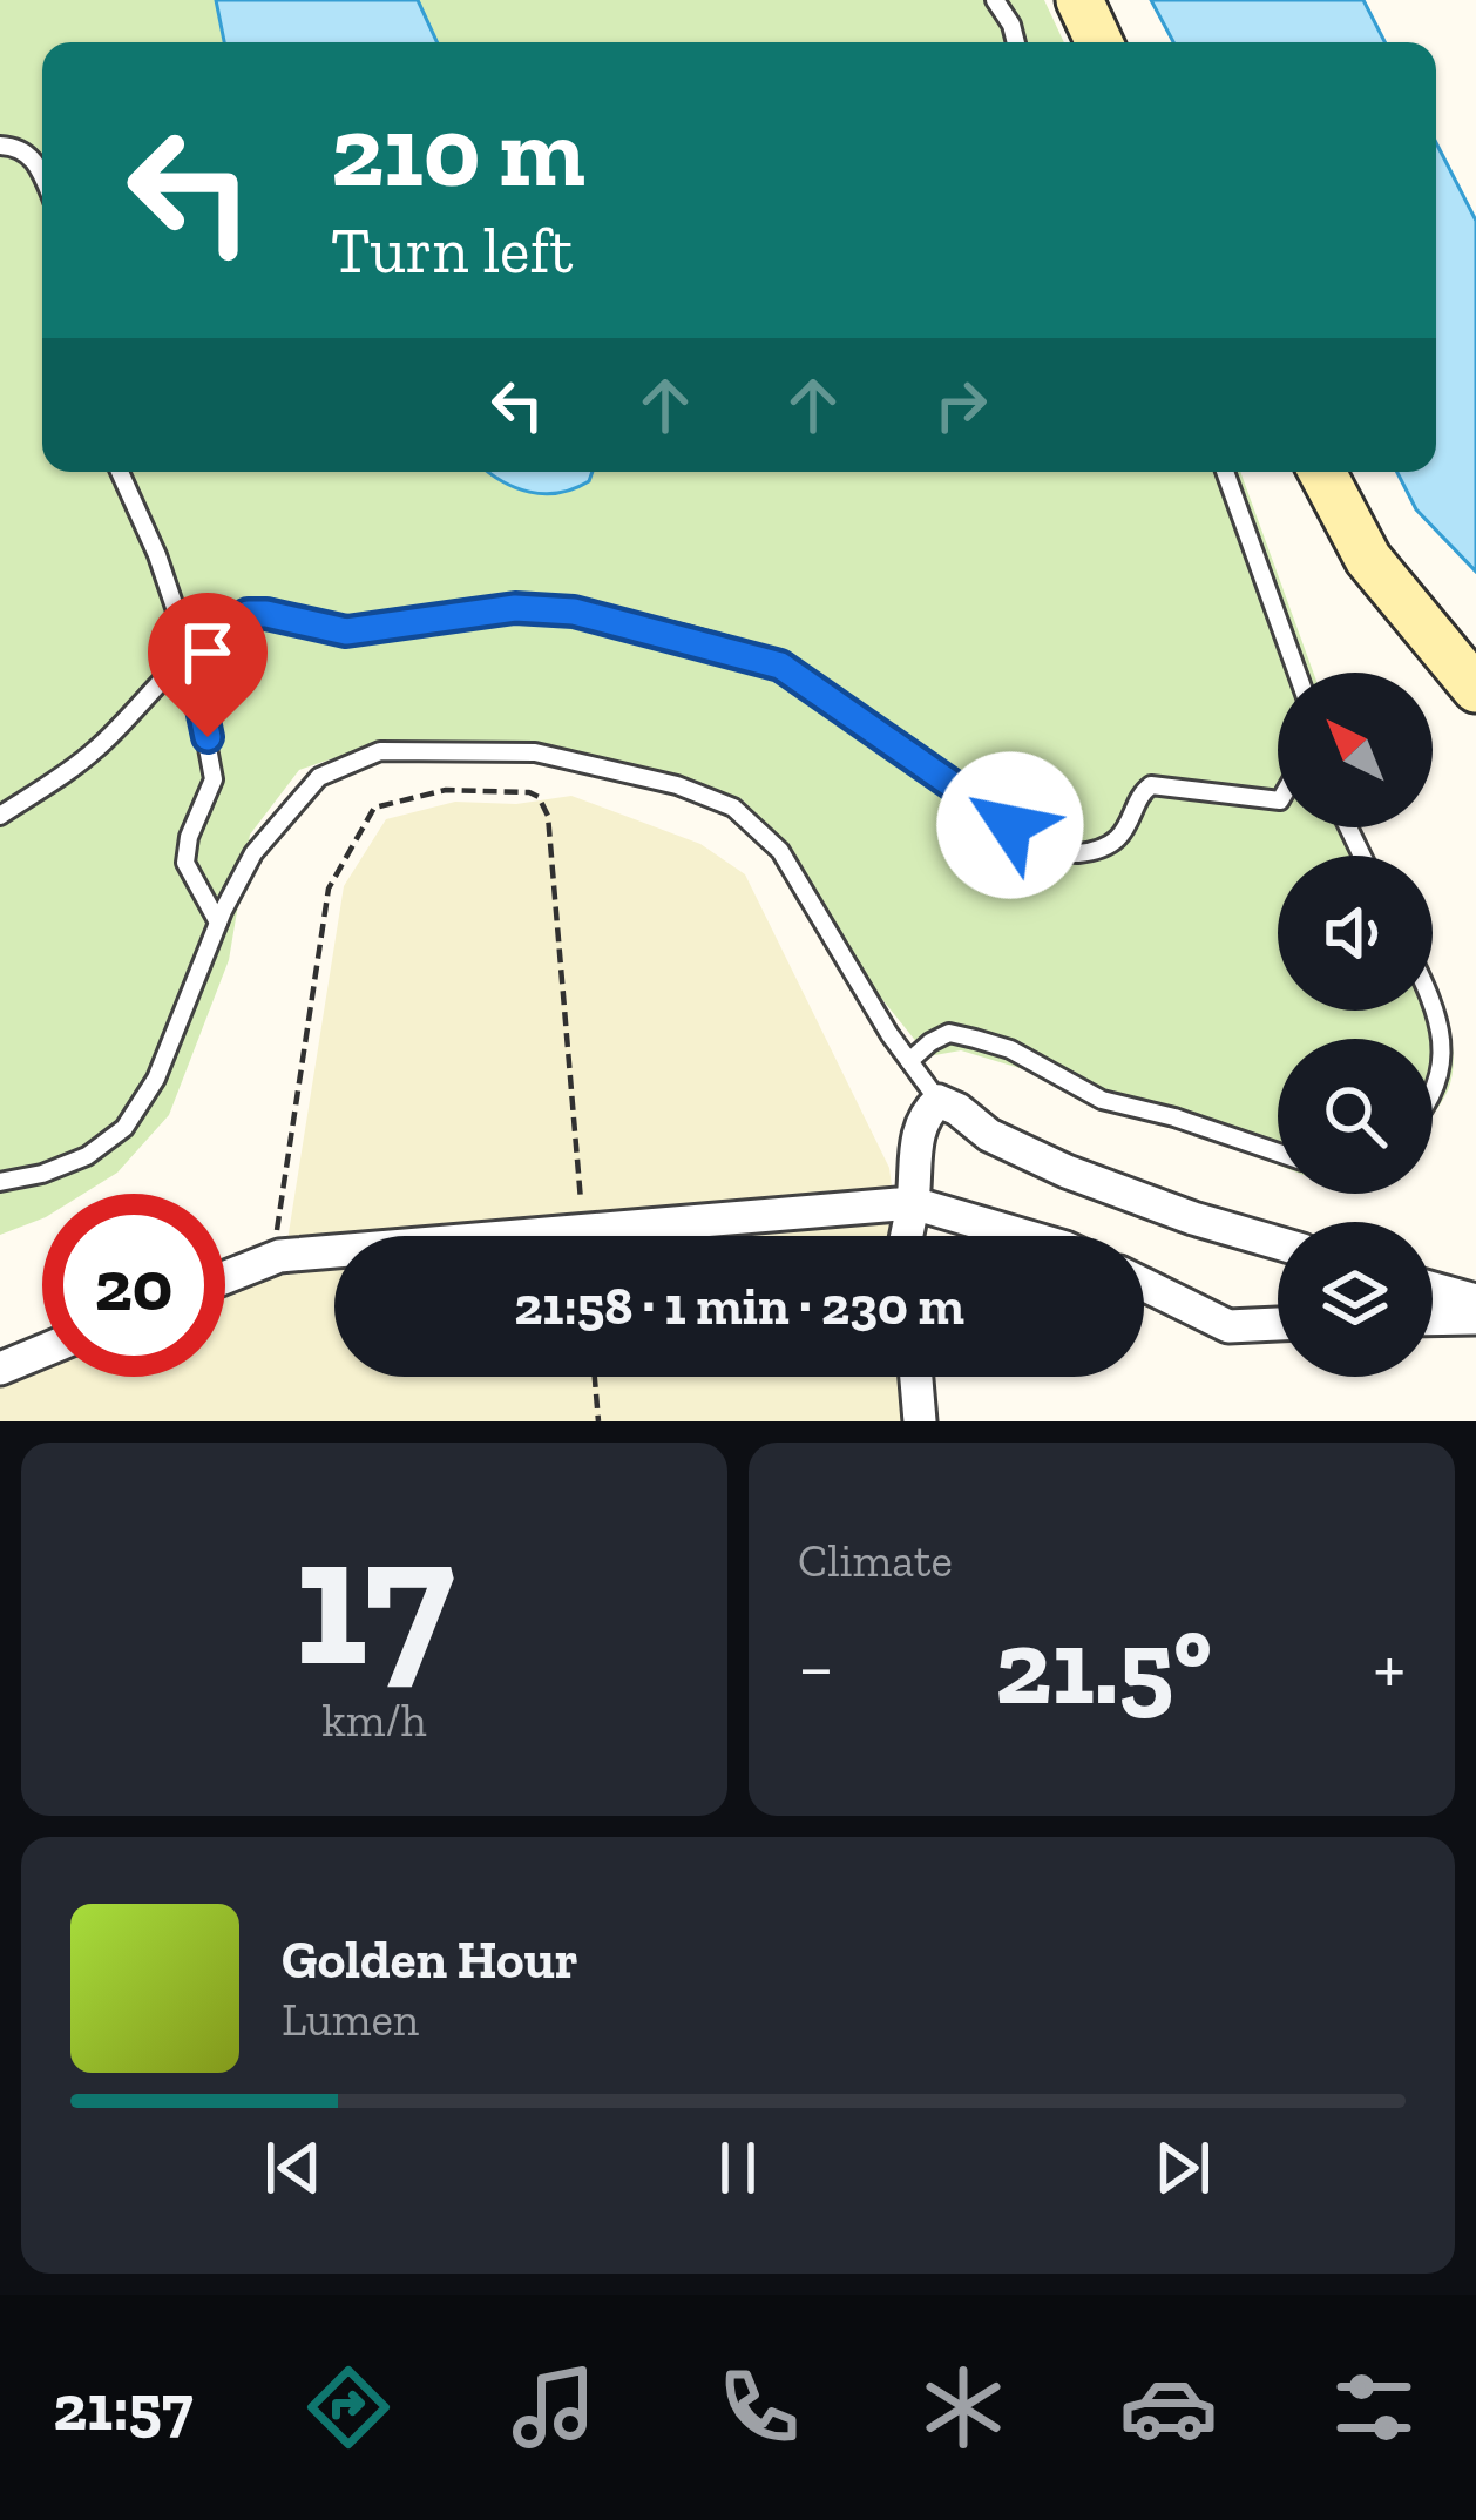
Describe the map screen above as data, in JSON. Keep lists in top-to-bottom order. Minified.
{"north":"top left","page":{"turn":["210 m","Turn left"],"limit":"20","trip":"21:58 · 1 min · 230 m","tile":[["17","km/h"],"Climate"],"heat":["−","21.5°","+"],"song":["Golden Hour","Lumen"],"tabs":"21:57"}}
